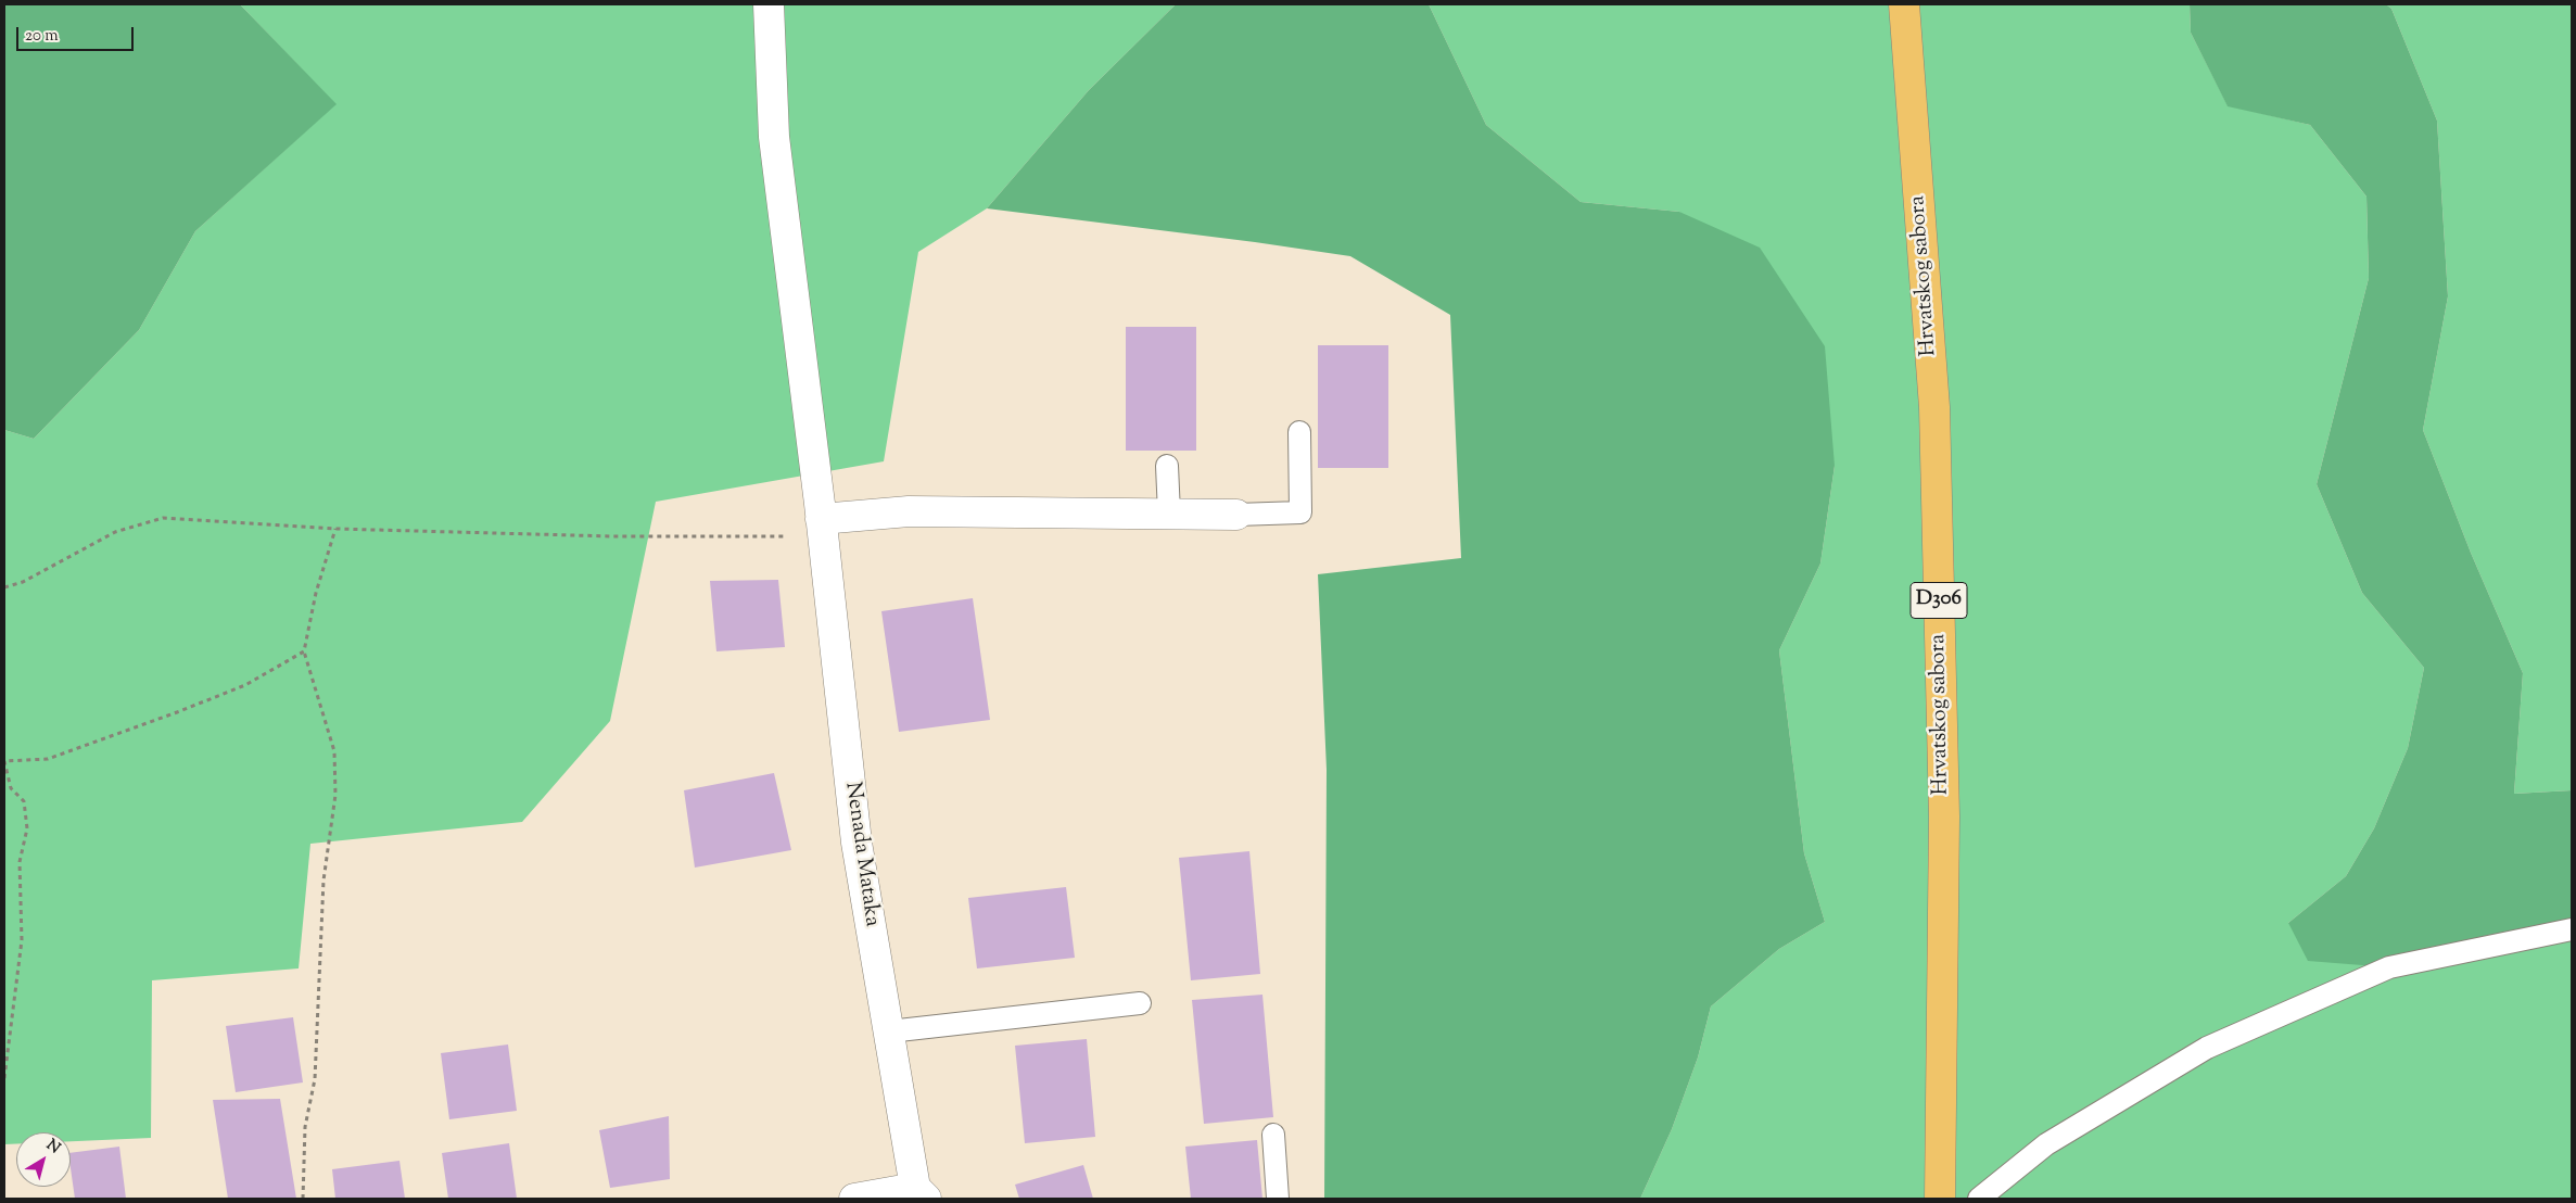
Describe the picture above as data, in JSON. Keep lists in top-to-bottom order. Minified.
{"streets":{"main road":["Hrvatskog sabora","D306"],"street":["Nenada Mataka"]},"scale_bar":"20 m","north":"top right"}
